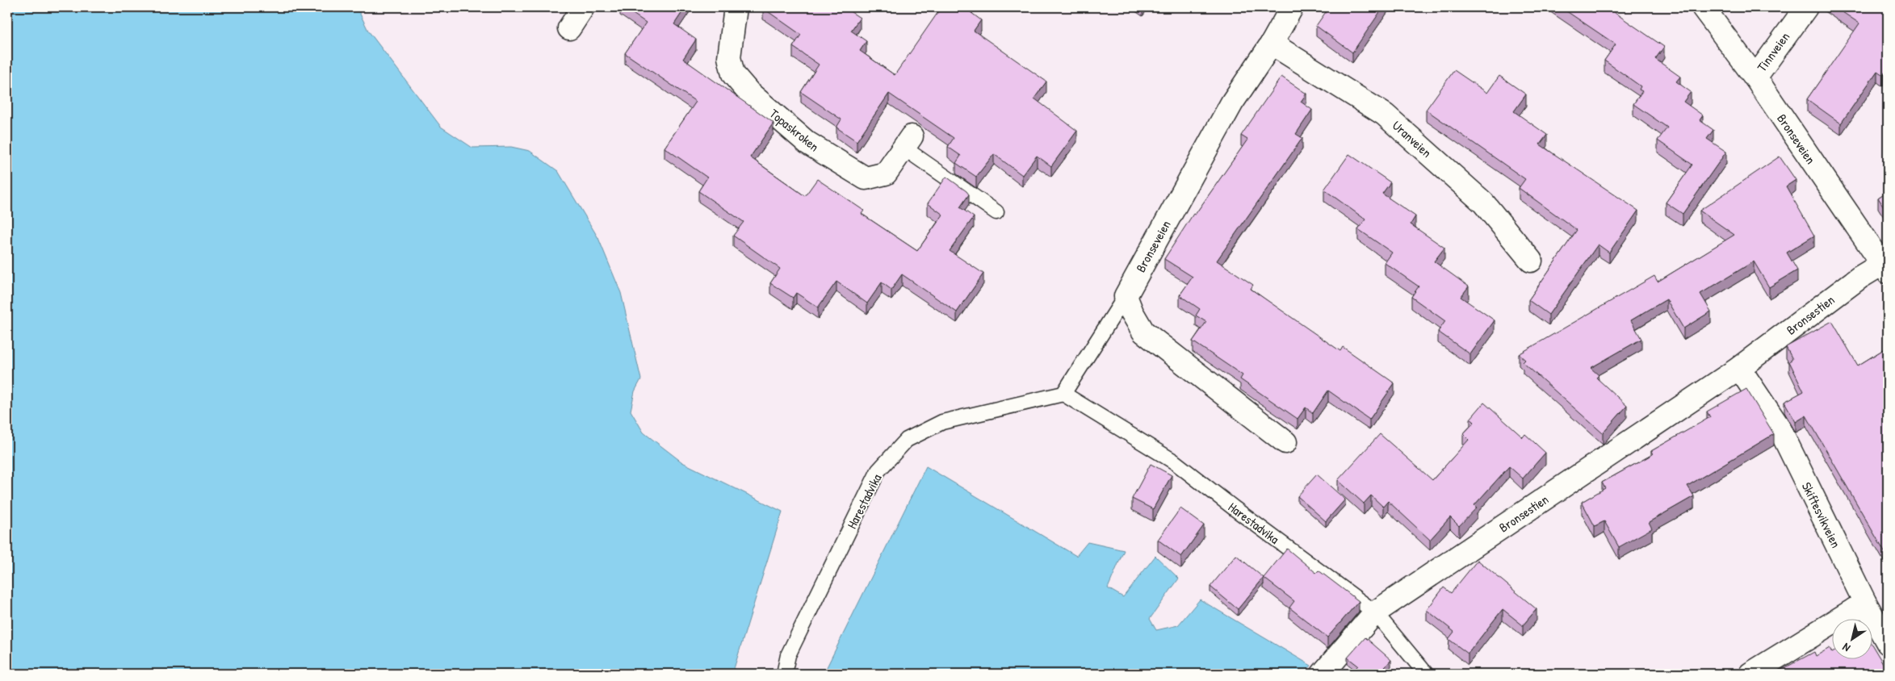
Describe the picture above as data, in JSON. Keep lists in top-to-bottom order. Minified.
{"streets":{"street":["Tinnveien","Topaskroken","Uranveien","Bronseveien","Bronsestien","Skiftesvikveien"],"lane":["Harestadvika"]},"crossings":[["Tinnveien","Bronseveien"],["Uranveien","Bronseveien"],["Bronseveien","Bronsestien"],["Bronsestien","Harestadvika"],["Bronsestien","Skiftesvikveien"]],"north":"bottom left"}
